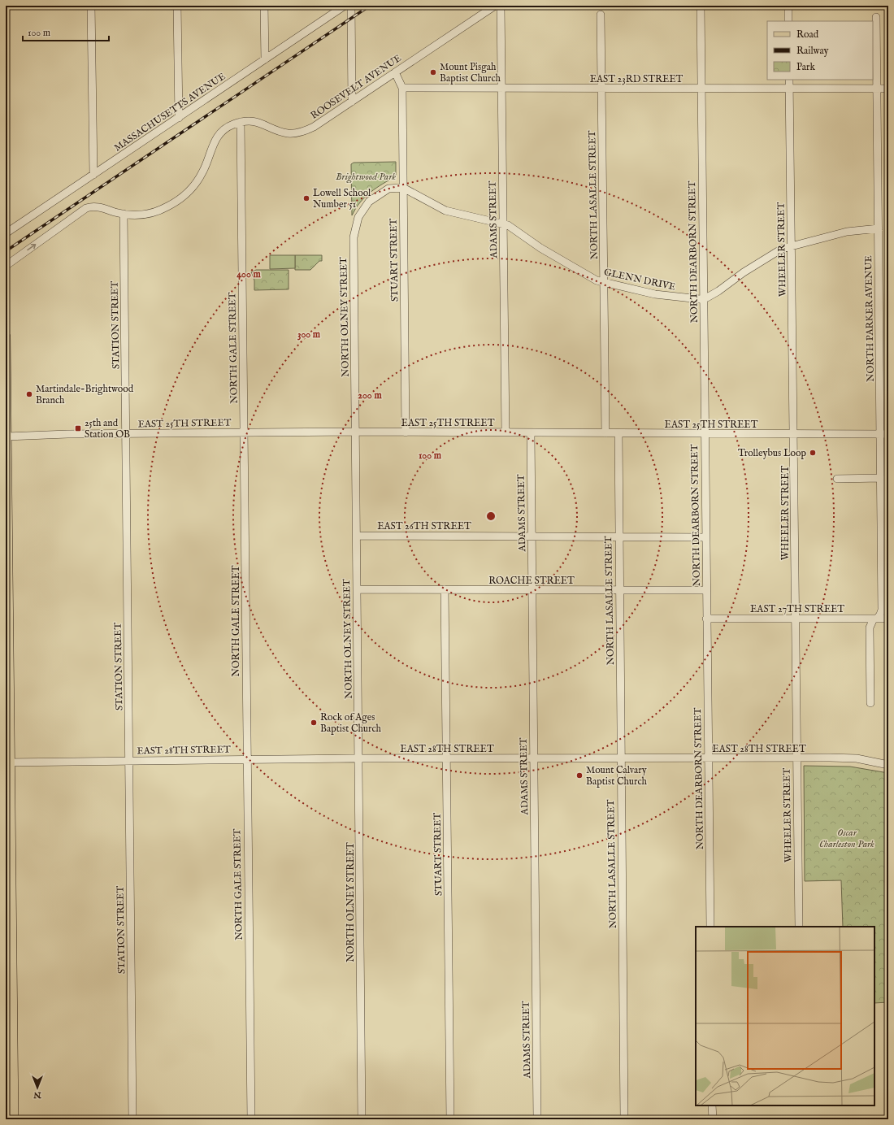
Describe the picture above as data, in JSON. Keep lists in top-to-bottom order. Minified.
{"streets":{"street":["EAST 23RD STREET","ROOSEVELT AVENUE","MASSACHUSETTS AVENUE","NORTH LASALLE STREET","ADAMS STREET","WHEELER STREET","NORTH DEARBORN STREET","STUART STREET","GLENN DRIVE","NORTH OLNEY STREET","NORTH PARKER AVENUE","STATION STREET","NORTH GALE STREET","EAST 25TH STREET","EAST 26TH STREET","ROACHE STREET","EAST 27TH STREET","EAST 28TH STREET"]},"crossings":[["EAST 23RD STREET","NORTH LASALLE STREET"],["EAST 23RD STREET","ADAMS STREET"],["EAST 23RD STREET","WHEELER STREET"],["EAST 23RD STREET","NORTH DEARBORN STREET"],["EAST 23RD STREET","STUART STREET"],["EAST 23RD STREET","NORTH PARKER AVENUE"],["ROOSEVELT AVENUE","STATION STREET"],["ROOSEVELT AVENUE","NORTH GALE STREET"],["NORTH LASALLE STREET","GLENN DRIVE"],["NORTH LASALLE STREET","EAST 25TH STREET"],["NORTH LASALLE STREET","EAST 26TH STREET"],["NORTH LASALLE STREET","ROACHE STREET"],["NORTH LASALLE STREET","EAST 28TH STREET"],["ADAMS STREET","GLENN DRIVE"],["ADAMS STREET","EAST 25TH STREET"],["ADAMS STREET","EAST 26TH STREET"],["ADAMS STREET","ROACHE STREET"],["ADAMS STREET","EAST 28TH STREET"],["WHEELER STREET","EAST 25TH STREET"],["WHEELER STREET","EAST 27TH STREET"],["WHEELER STREET","EAST 28TH STREET"],["NORTH DEARBORN STREET","GLENN DRIVE"],["NORTH DEARBORN STREET","EAST 25TH STREET"],["NORTH DEARBORN STREET","EAST 26TH STREET"],["NORTH DEARBORN STREET","ROACHE STREET"],["NORTH DEARBORN STREET","EAST 27TH STREET"],["NORTH DEARBORN STREET","EAST 28TH STREET"],["STUART STREET","GLENN DRIVE"],["STUART STREET","NORTH OLNEY STREET"],["STUART STREET","EAST 25TH STREET"],["STUART STREET","ROACHE STREET"],["STUART STREET","EAST 28TH STREET"],["GLENN DRIVE","NORTH OLNEY STREET"],["NORTH OLNEY STREET","EAST 25TH STREET"],["NORTH OLNEY STREET","EAST 26TH STREET"],["NORTH OLNEY STREET","ROACHE STREET"],["NORTH OLNEY STREET","EAST 28TH STREET"],["NORTH PARKER AVENUE","EAST 25TH STREET"],["NORTH PARKER AVENUE","EAST 27TH STREET"],["STATION STREET","EAST 25TH STREET"],["STATION STREET","EAST 28TH STREET"],["NORTH GALE STREET","EAST 25TH STREET"],["NORTH GALE STREET","EAST 28TH STREET"]],"parks":["Brightwood Park","Oscar Charleston Park"],"places":{"other":["Mount Pisgah Baptist Church","Lowell School Number 51","Martindale-Brightwood Branch","Trolleybus Loop","Rock of Ages Baptist Church","Mount Calvary Baptist Church"],"transit":["25th and Station OB"]},"legend":["Road","Railway","Park"],"scale_bar":"100 m","north":"bottom","rings":["400 m","300 m","200 m","100 m"]}
